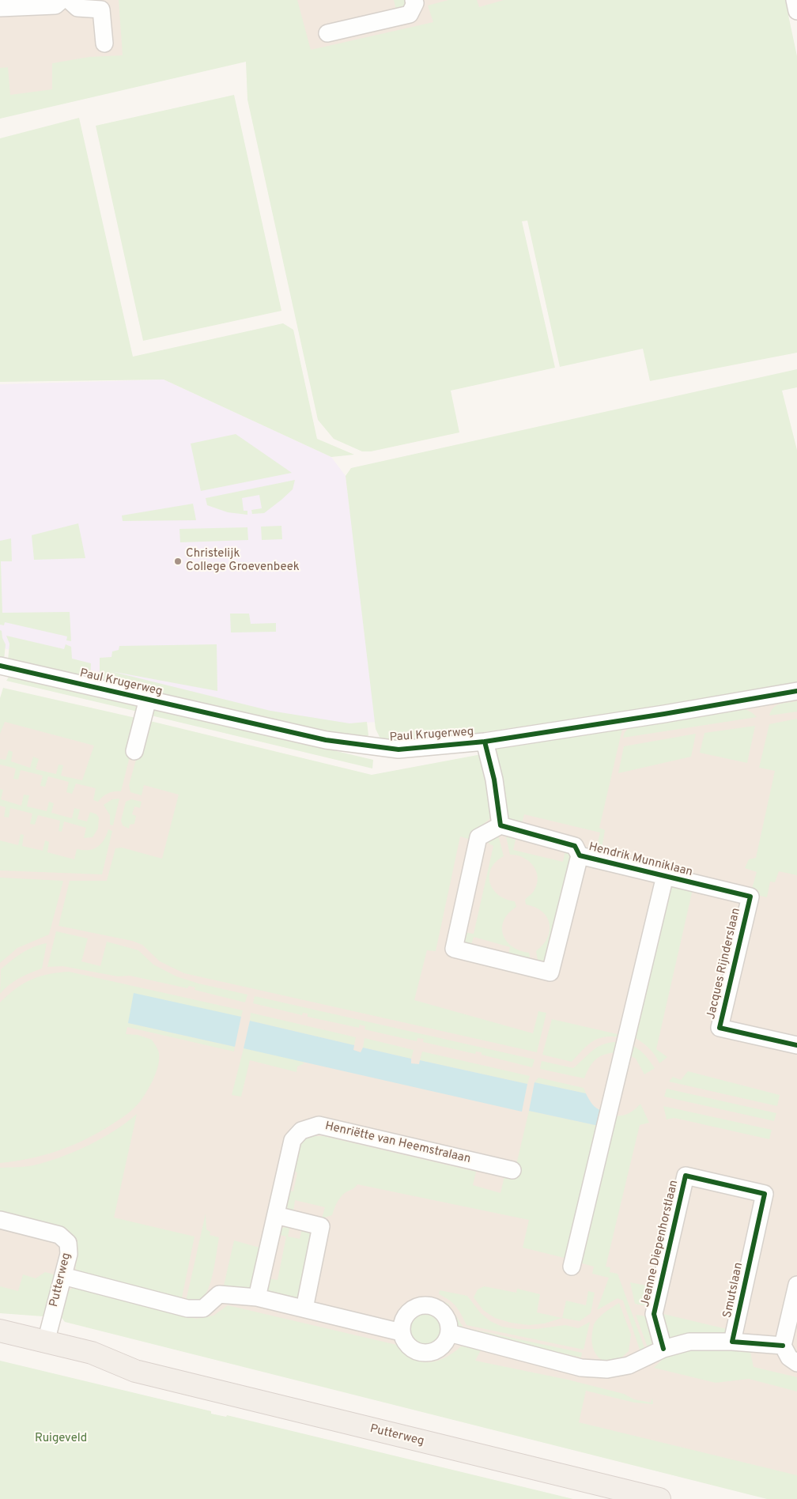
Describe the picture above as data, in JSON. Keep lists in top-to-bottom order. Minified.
{"streets":{"main road":["Putterweg"],"street":["Paul Krugerweg","Hendrik Munniklaan","Jacques Rijnderslaan","Henriëtte van Heemstralaan","Jeanne Diepenhorstlaan","Smutslaan"]},"crossings":[["Hendrik Munniklaan","Jacques Rijnderslaan"],["Jeanne Diepenhorstlaan","Smutslaan"]],"parks":["Ruigeveld"],"places":["Christelijk College Groevenbeek"]}
